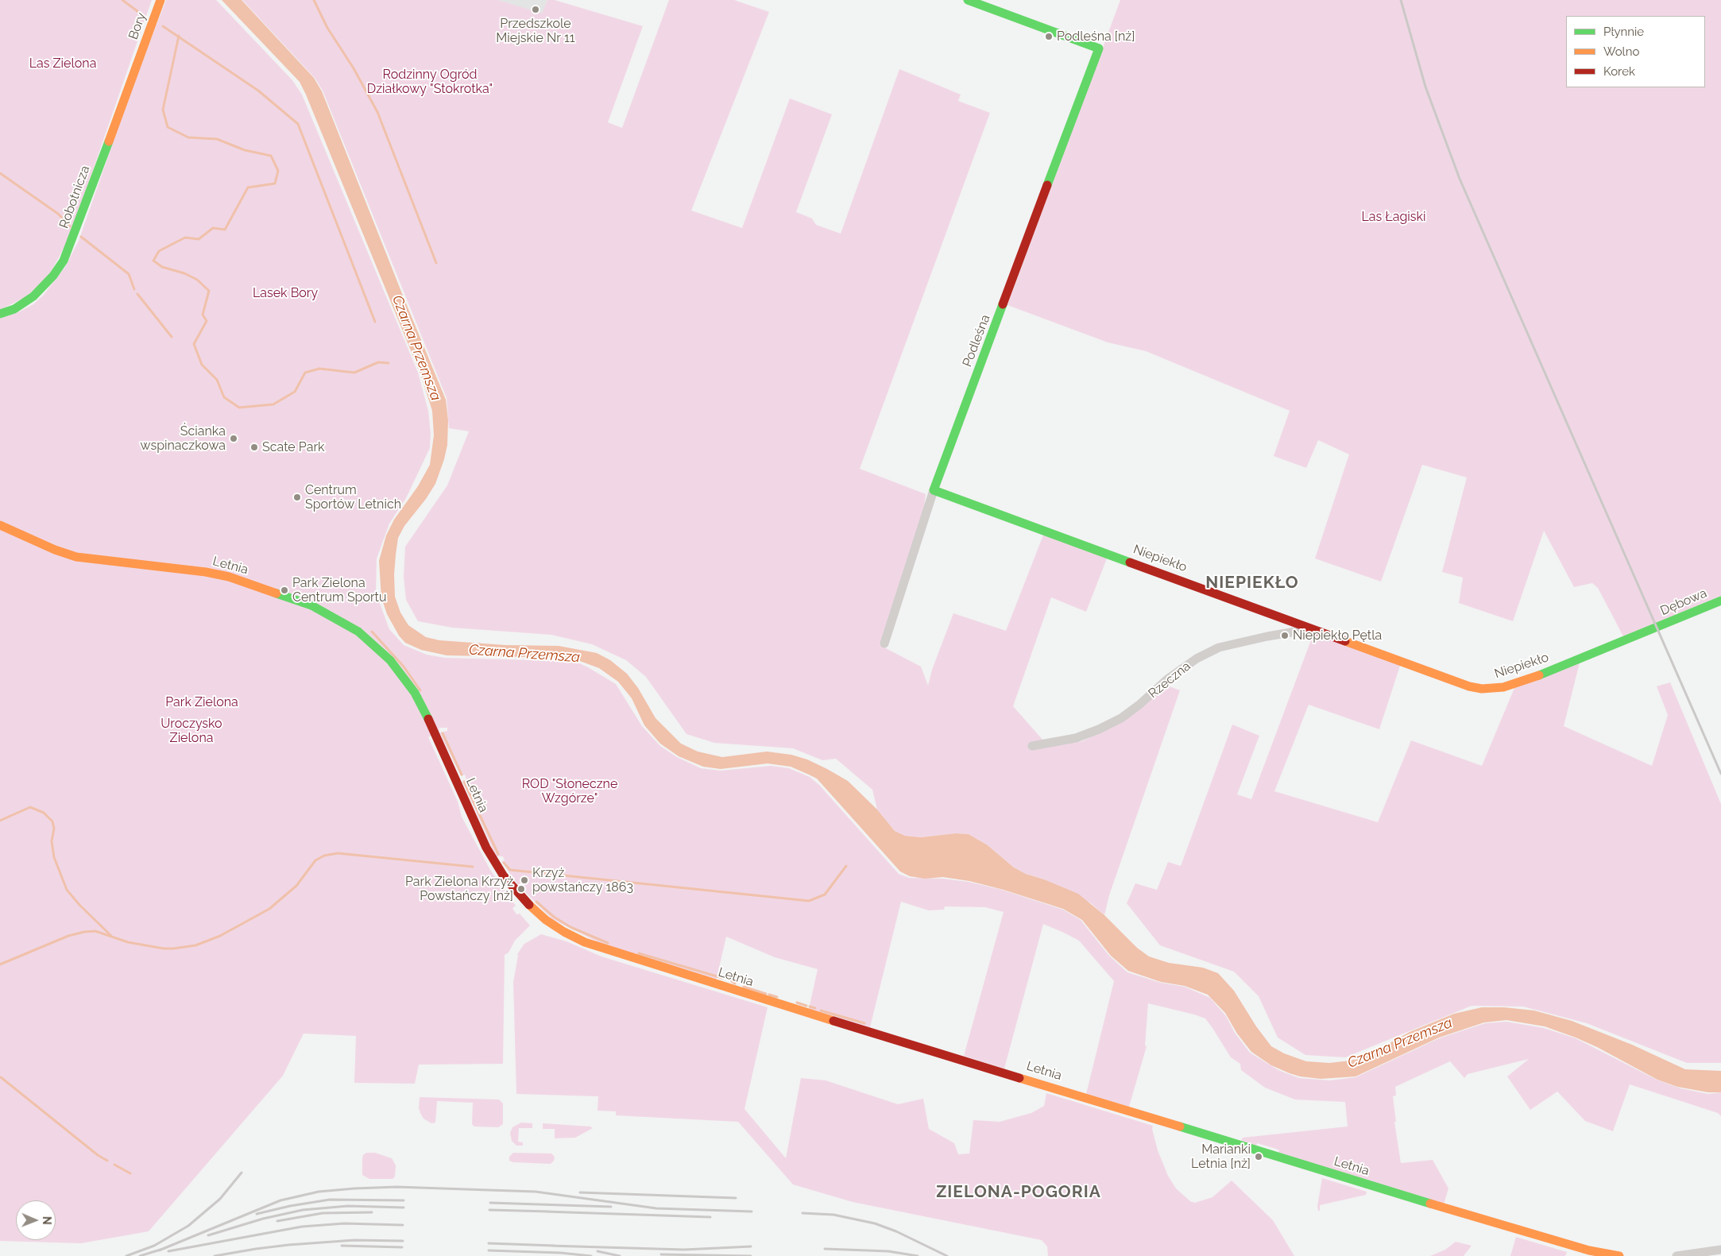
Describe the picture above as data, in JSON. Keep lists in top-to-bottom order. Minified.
{"streets":{"street":["Bory","Robotnicza","Podleśna","Niepiekło","Letnia","Dębowa","Rzeczna"]},"crossings":[["Bory","Robotnicza"],["Podleśna","Niepiekło"],["Niepiekło","Dębowa"],["Niepiekło","Rzeczna"]],"districts":["NIEPIEKŁO","ZIELONA-POGORIA"],"water":["Czarna Przemsza"],"parks":["Las Zielona","Rodzinny Ogród Działkowy \"Stokrotka\"","Las Łagiski","Lasek Bory","Park Zielona","Uroczysko Zielona","ROD \"Słoneczne Wzgórze\""],"places":["Przedszkole Miejskie Nr 11","Podleśna [nż]","Ścianka wspinaczkowa","Scate Park","Centrum Sportów Letnich","Park Zielona Centrum Sportu","Niepiekło Pętla","Krzyż powstańczy 1863","Park Zielona Krzyż Powstańczy [nż]","Marianki Letnia [nż]"],"legend":["Płynnie","Wolno","Korek"],"north":"right"}
